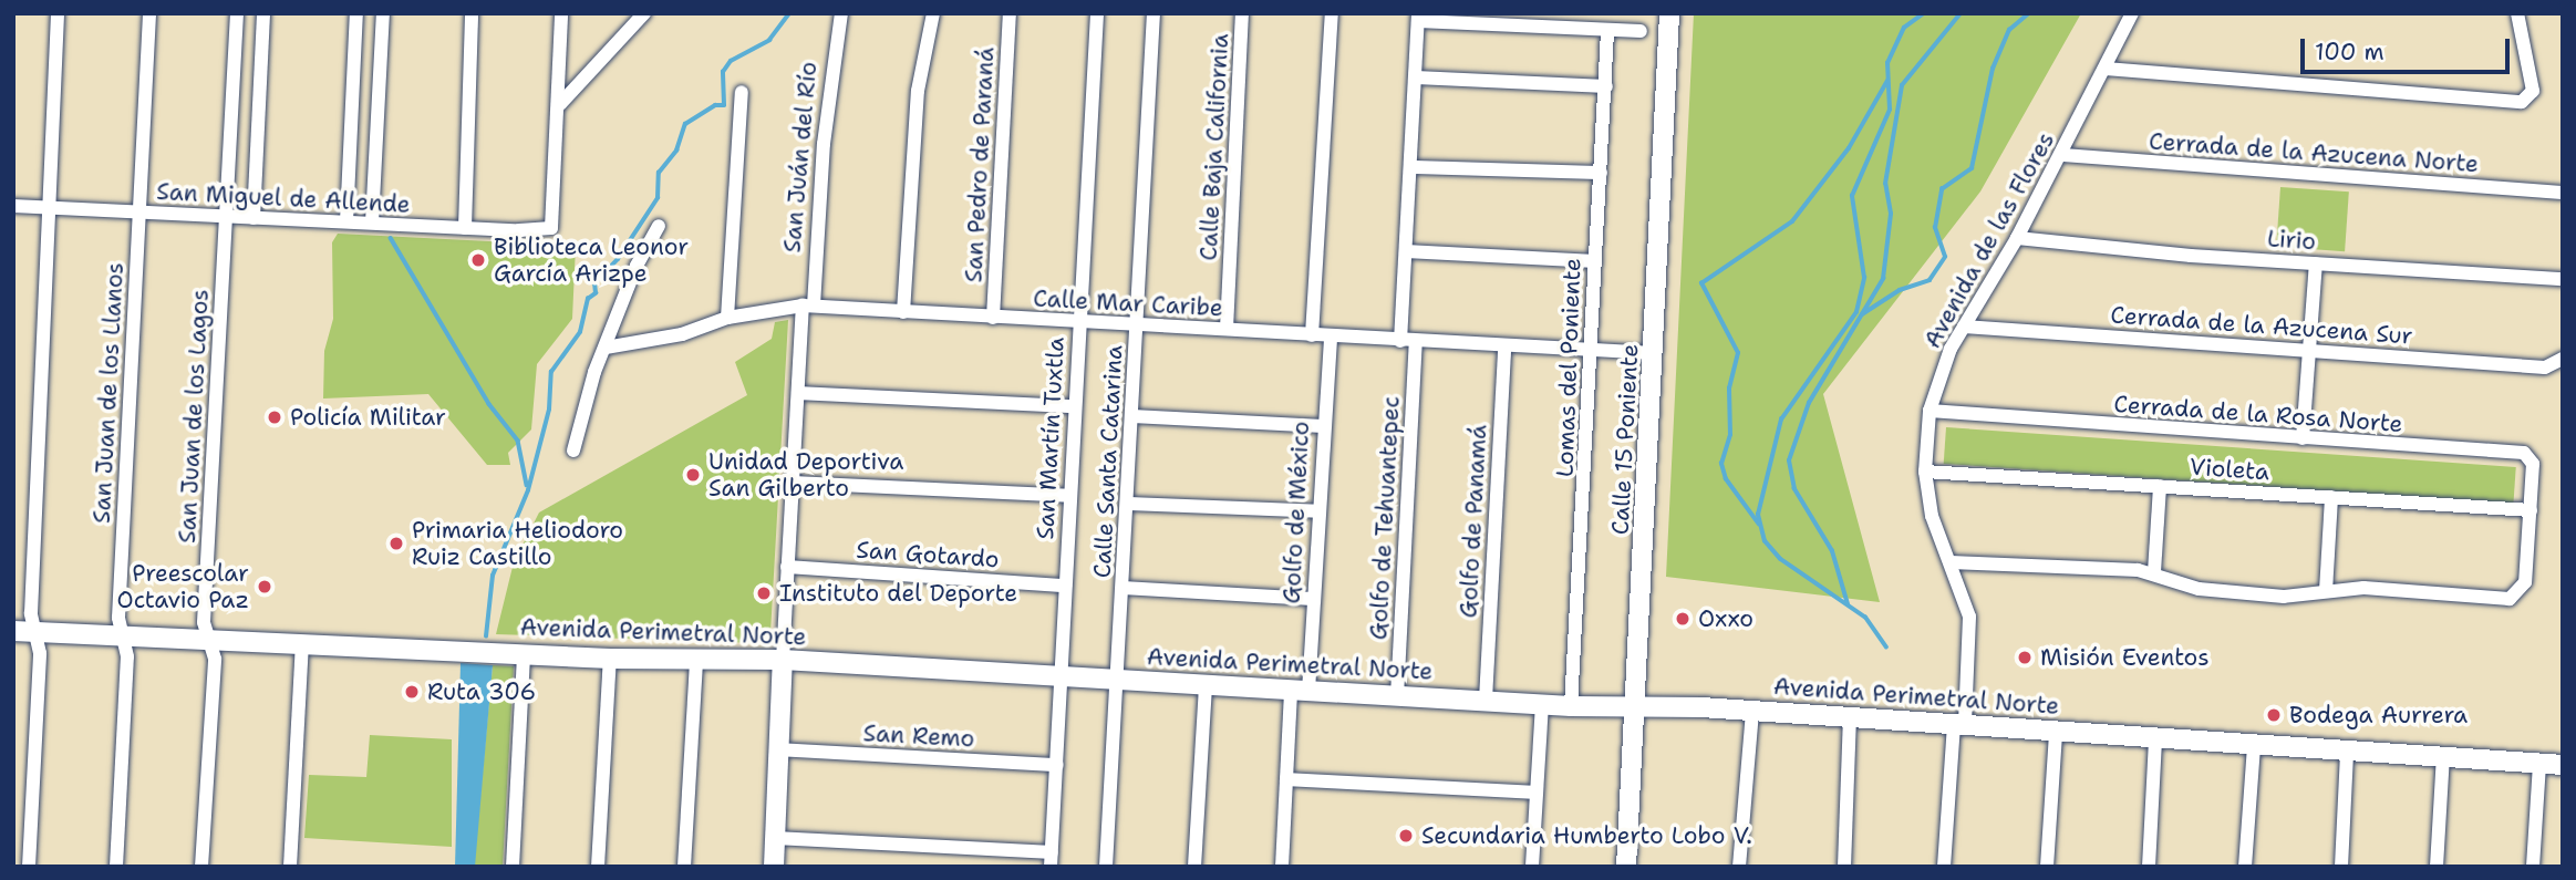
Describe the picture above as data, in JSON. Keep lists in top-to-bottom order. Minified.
{"streets":{"street":["Calle Baja California","Cerrada de la Azucena Norte","San Juán del Río","San Pedro de Paraná","San Miguel de Allende","Avenida de las Flores","Lirio","Calle Mar Caribe","Cerrada de la Azucena Sur","Lomas del Poniente","San Juan de los Llanos","Cerrada de la Rosa Norte","San Juan de los Lagos","San Martín Tuxtla","Calle 15 Poniente","Calle Santa Catarina","Violeta","Golfo de México","Golfo de Tehuantepec","Golfo de Panamá","San Gotardo","Avenida Perimetral Norte","San Remo"]},"crossings":[["Calle Baja California","Calle Mar Caribe"],["Cerrada de la Azucena Norte","Avenida de las Flores"],["San Juán del Río","Calle Mar Caribe"],["San Juán del Río","San Gotardo"],["San Juán del Río","Avenida Perimetral Norte"],["San Juán del Río","San Remo"],["San Pedro de Paraná","Calle Mar Caribe"],["San Miguel de Allende","San Juan de los Llanos"],["San Miguel de Allende","San Juan de los Lagos"],["Avenida de las Flores","Lirio"],["Avenida de las Flores","Cerrada de la Azucena Sur"],["Avenida de las Flores","Cerrada de la Rosa Norte"],["Avenida de las Flores","Violeta"],["Avenida de las Flores","Avenida Perimetral Norte"],["Calle Mar Caribe","Lomas del Poniente"],["Calle Mar Caribe","San Martín Tuxtla"],["Calle Mar Caribe","Calle 15 Poniente"],["Calle Mar Caribe","Calle Santa Catarina"],["Calle Mar Caribe","Golfo de México"],["Calle Mar Caribe","Golfo de Tehuantepec"],["Calle Mar Caribe","Golfo de Panamá"],["Lomas del Poniente","Avenida Perimetral Norte"],["San Juan de los Llanos","Avenida Perimetral Norte"],["Cerrada de la Rosa Norte","Violeta"],["San Juan de los Lagos","Avenida Perimetral Norte"],["San Martín Tuxtla","San Gotardo"],["San Martín Tuxtla","Avenida Perimetral Norte"],["San Martín Tuxtla","San Remo"],["Calle 15 Poniente","Avenida Perimetral Norte"],["Calle Santa Catarina","Avenida Perimetral Norte"],["Golfo de México","Avenida Perimetral Norte"],["Golfo de Tehuantepec","Avenida Perimetral Norte"],["Golfo de Panamá","Avenida Perimetral Norte"]],"places":["Biblioteca Leonor García Arizpe","Policía Militar","Unidad Deportiva San Gilberto","Primaria Heliodoro Ruiz Castillo","Preescolar Octavio Paz","Instituto del Deporte","Oxxo","Misión Eventos","Ruta 306","Bodega Aurrera","Secundaria Humberto Lobo V."],"scale_bar":"100 m"}
